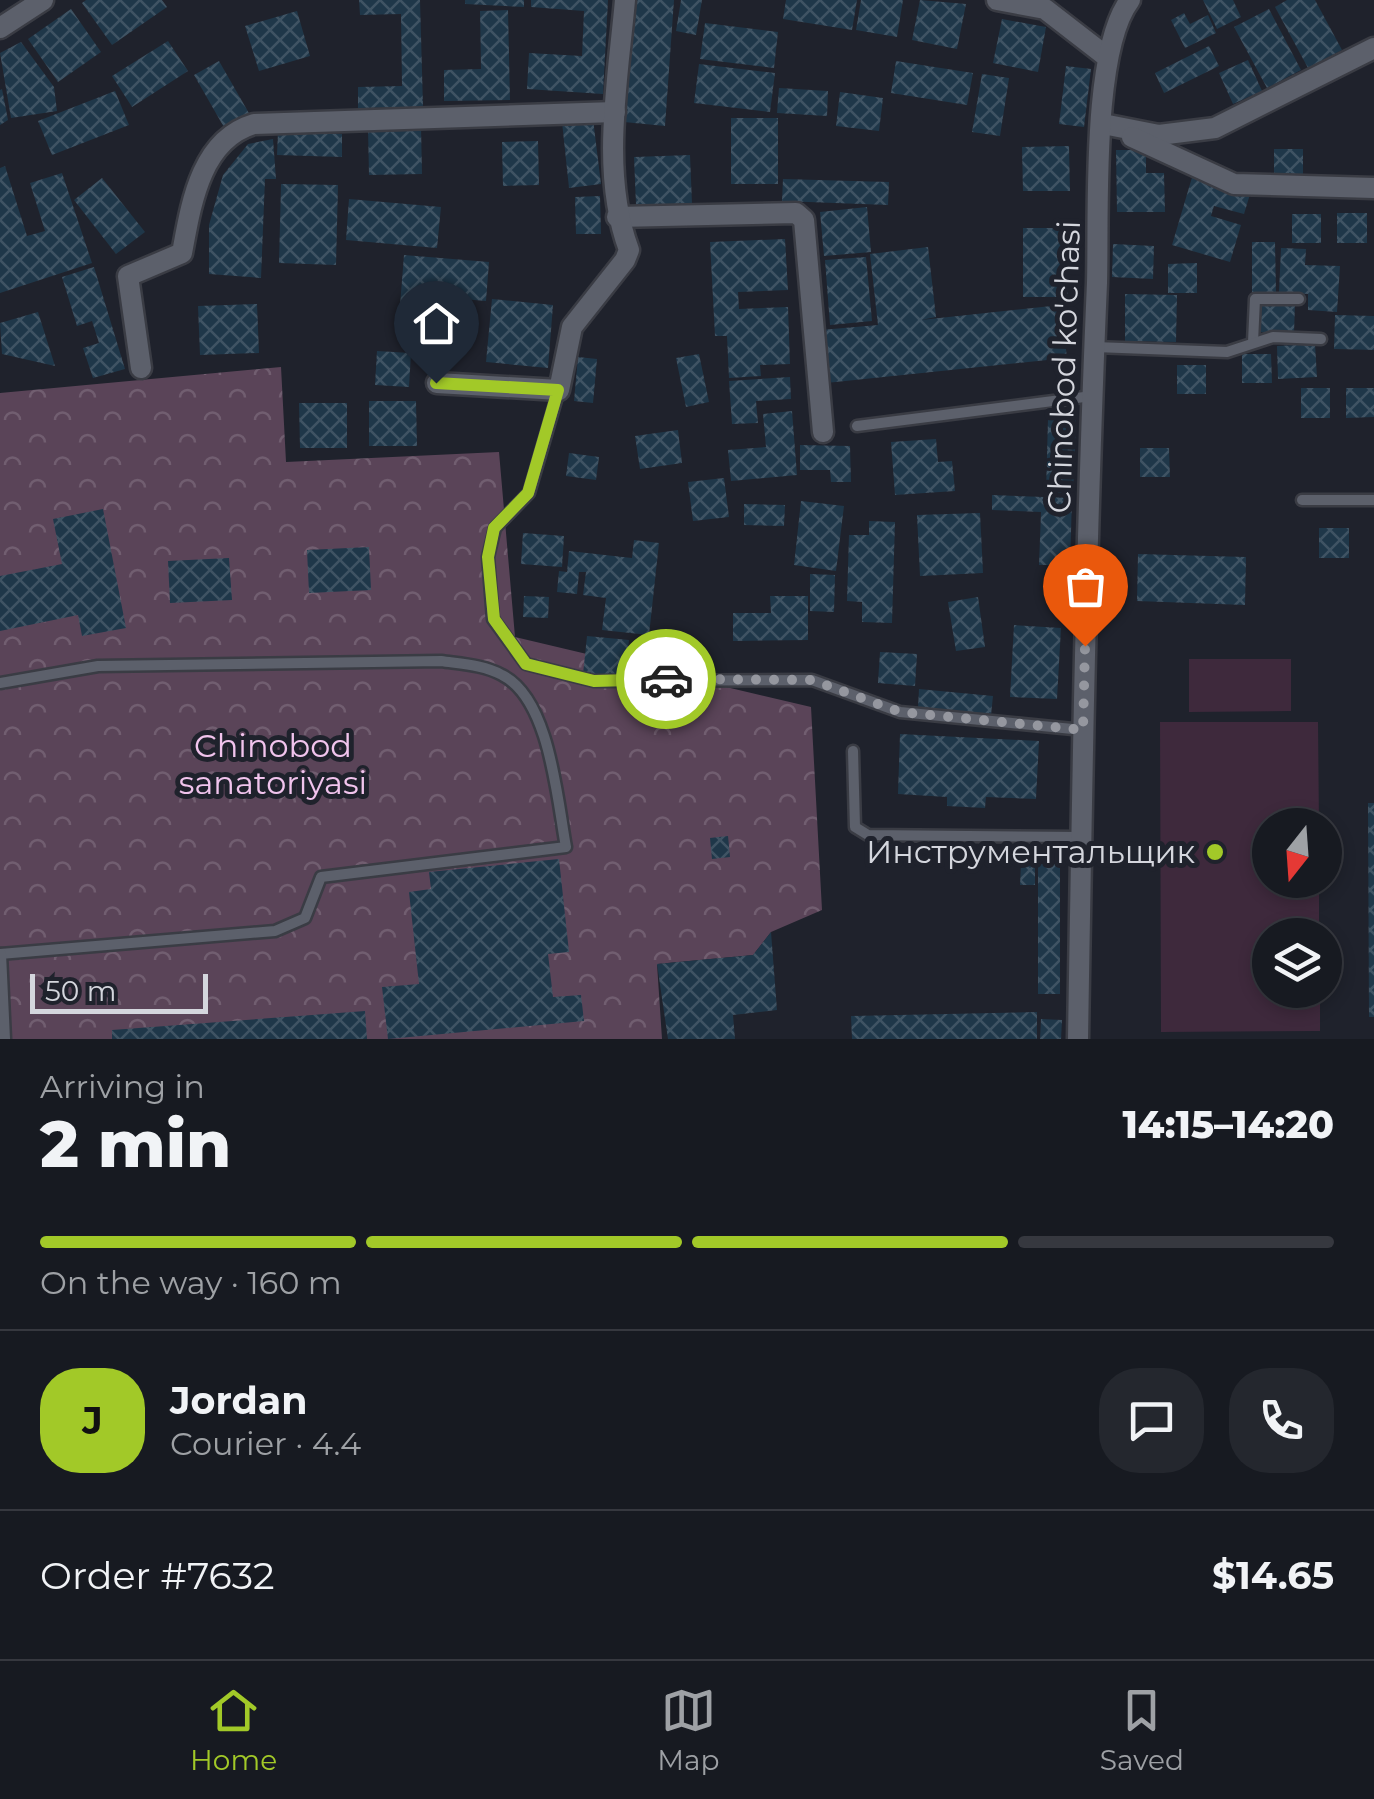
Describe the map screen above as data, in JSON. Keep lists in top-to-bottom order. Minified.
{"streets":{"street":["Chinobod ko'chasi"]},"parks":["Chinobod sanatoriyasi"],"places":["Инструментальщик"],"scale_bar":"50 m","north":"bottom","page":{"scale":"50 m","heading":["2 min","Arriving in","14:15–14:20"],"panel":["Jordan","Courier · 4.4","Order #7632","$14.65"],"bar":"On the way · 160 m","round":"J","tabs":["Home","Map","Saved"]}}
